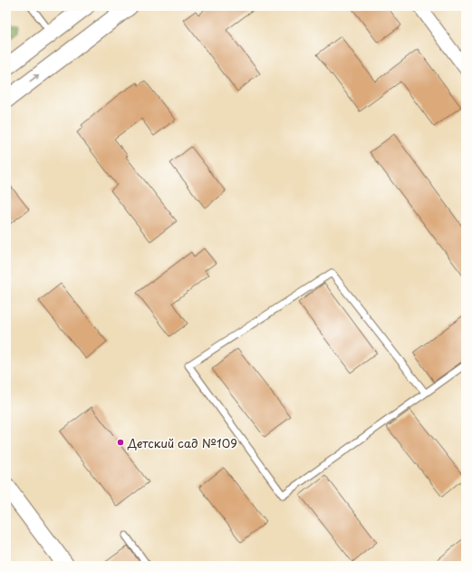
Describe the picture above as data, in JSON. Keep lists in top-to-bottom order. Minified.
{"places":["Детский сад №109"]}
